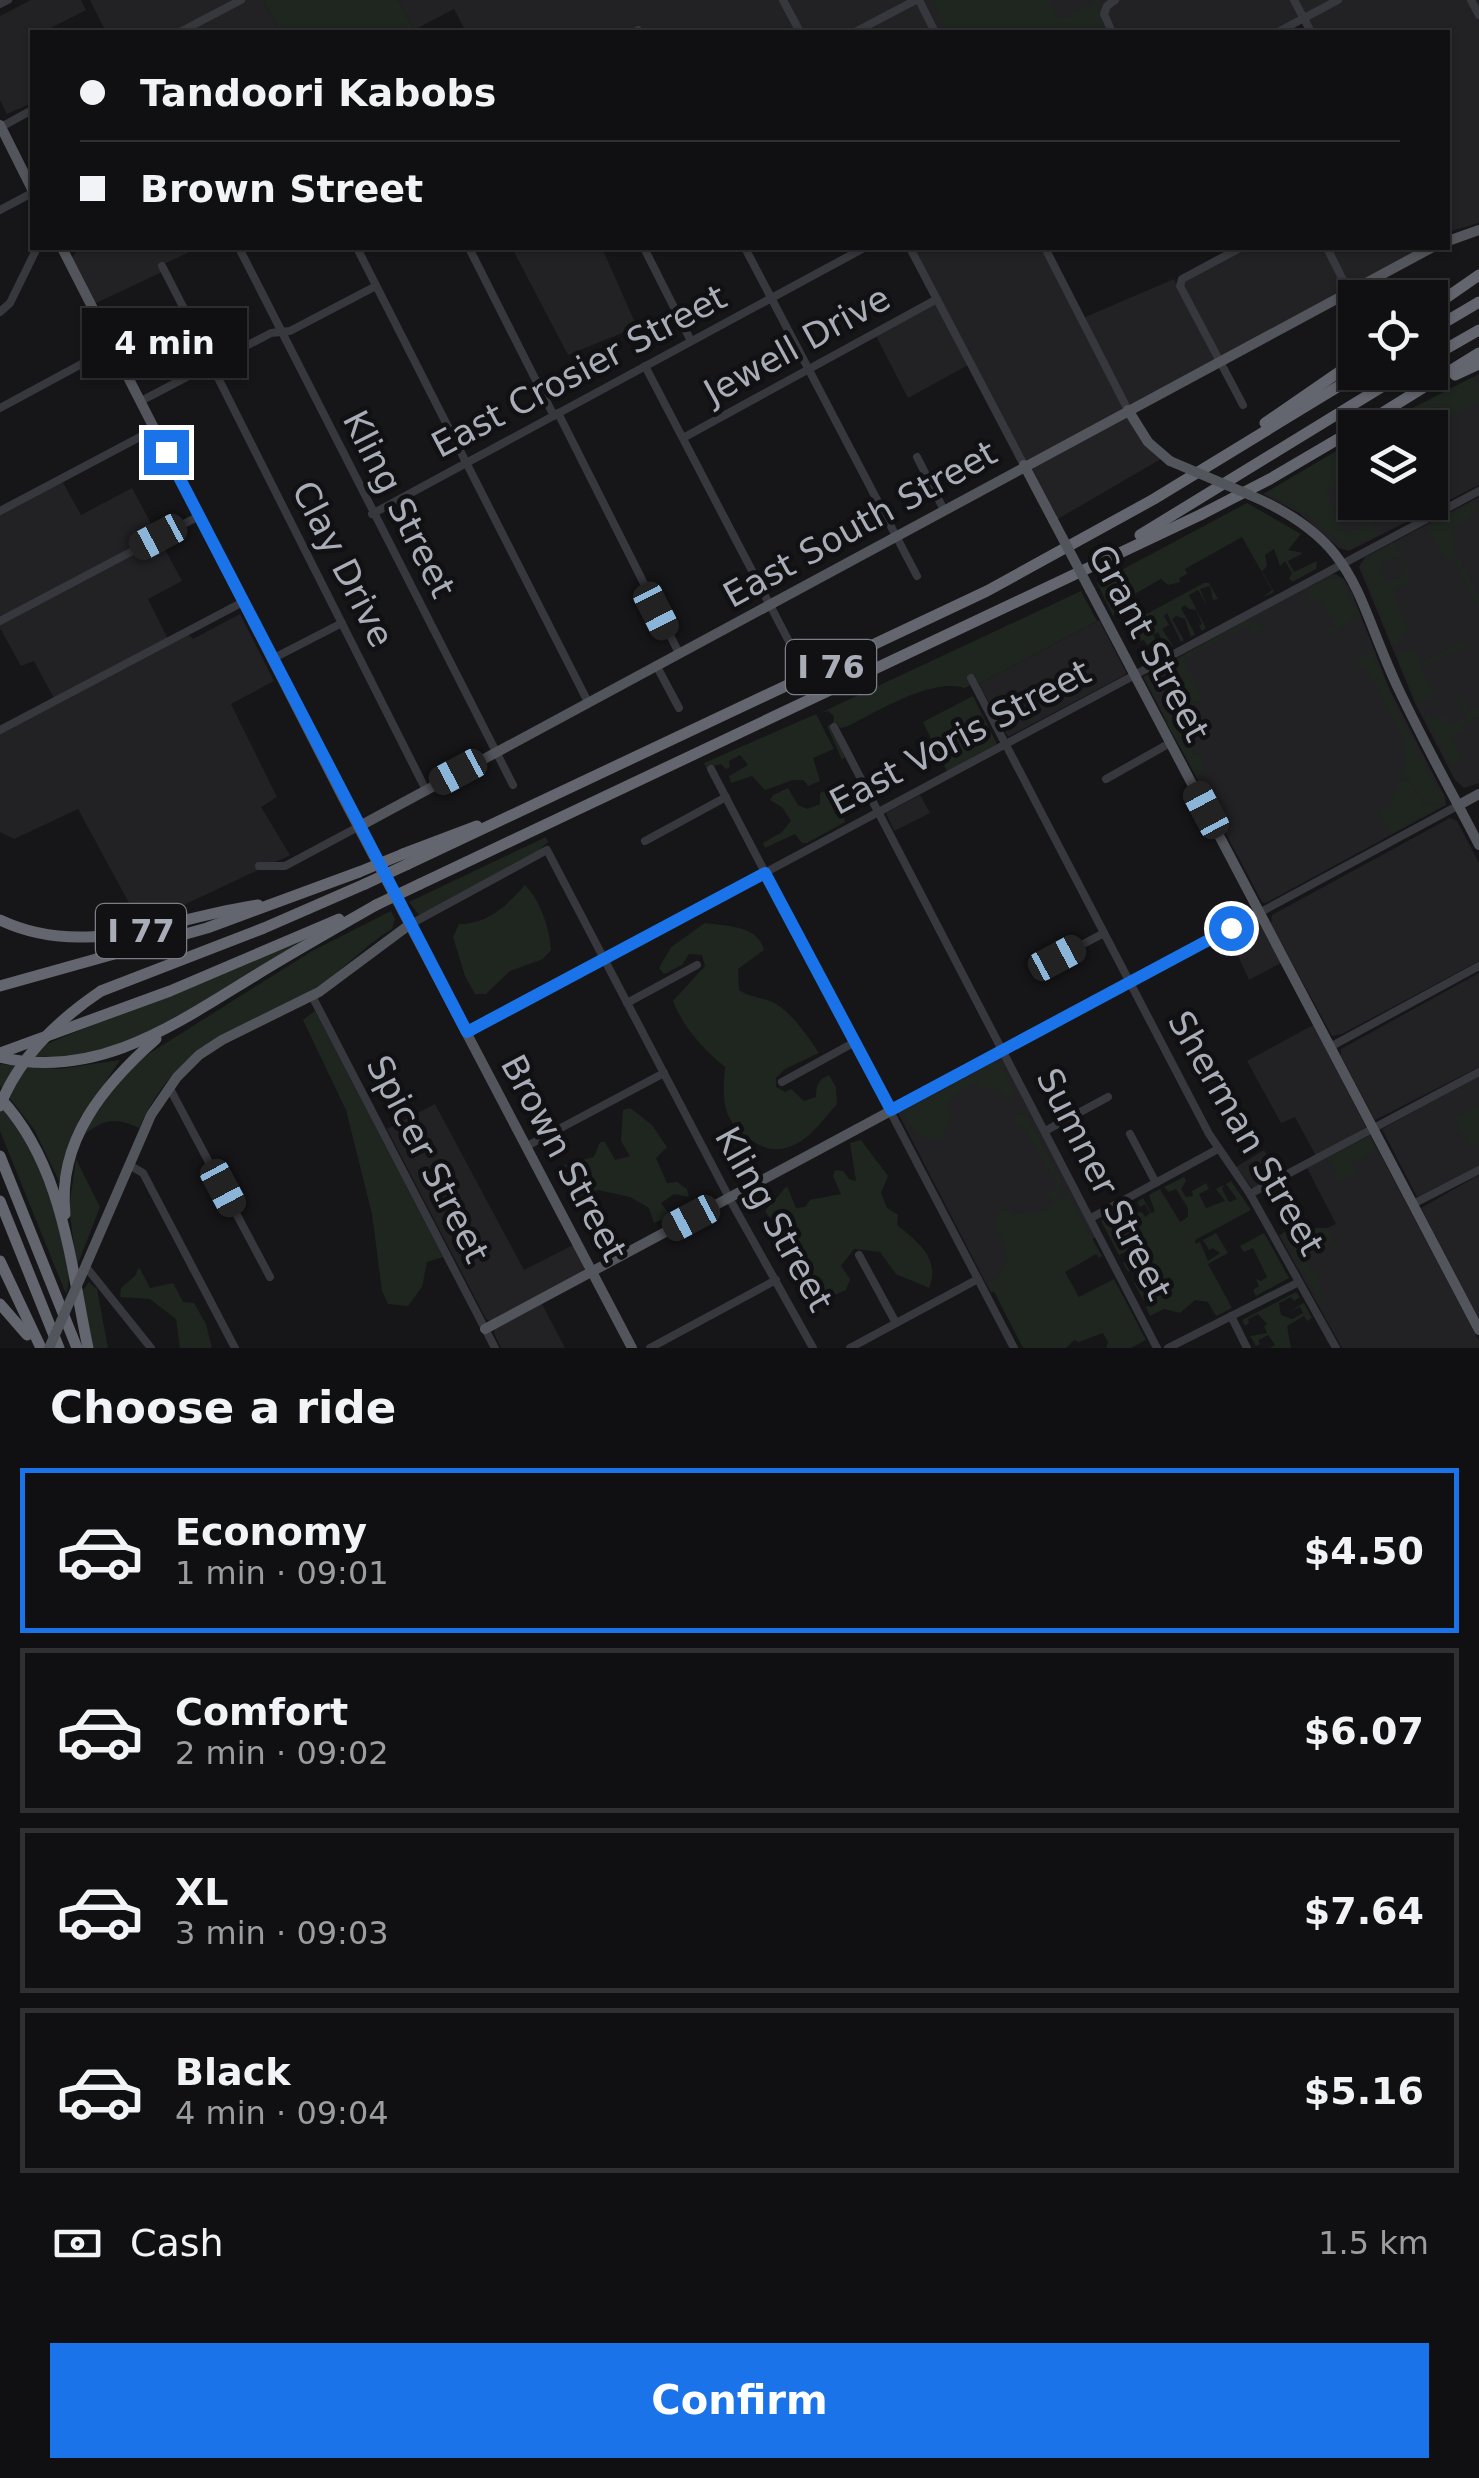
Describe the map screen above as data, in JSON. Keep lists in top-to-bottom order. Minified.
{"streets":{"highway":["I 76","I 77"],"main road":["East South Street","Grant Street","Brown Street"],"street":["Jewell Drive","East Crosier Street","Kling Street","Clay Drive","East Voris Street","Sherman Street","Spicer Street","Sumner Street"]},"crossings":[["Jewell Drive","Grant Street"],["East Crosier Street","Kling Street"],["Kling Street","East South Street"],["Kling Street","East Voris Street"],["Kling Street","Brown Street"],["East South Street","Clay Drive"],["East South Street","Grant Street"],["East South Street","Brown Street"],["Grant Street","East Voris Street"],["I 76","I 77"],["East Voris Street","Sherman Street"],["East Voris Street","Brown Street"],["East Voris Street","Sumner Street"]],"page":{"banner":["Tandoori Kabobs","Brown Street"],"bubble":"4 min","heading":"Choose a ride","list":[{"name":"Economy","note":"1 min · 09:01","value":"$4.50"},{"name":"Comfort","note":"2 min · 09:02","value":"$6.07"},{"name":"XL","note":"3 min · 09:03","value":"$7.64"},{"name":"Black","note":"4 min · 09:04","value":"$5.16"}],"pay":["Cash","1.5 km"],"buttons":"Confirm"}}
